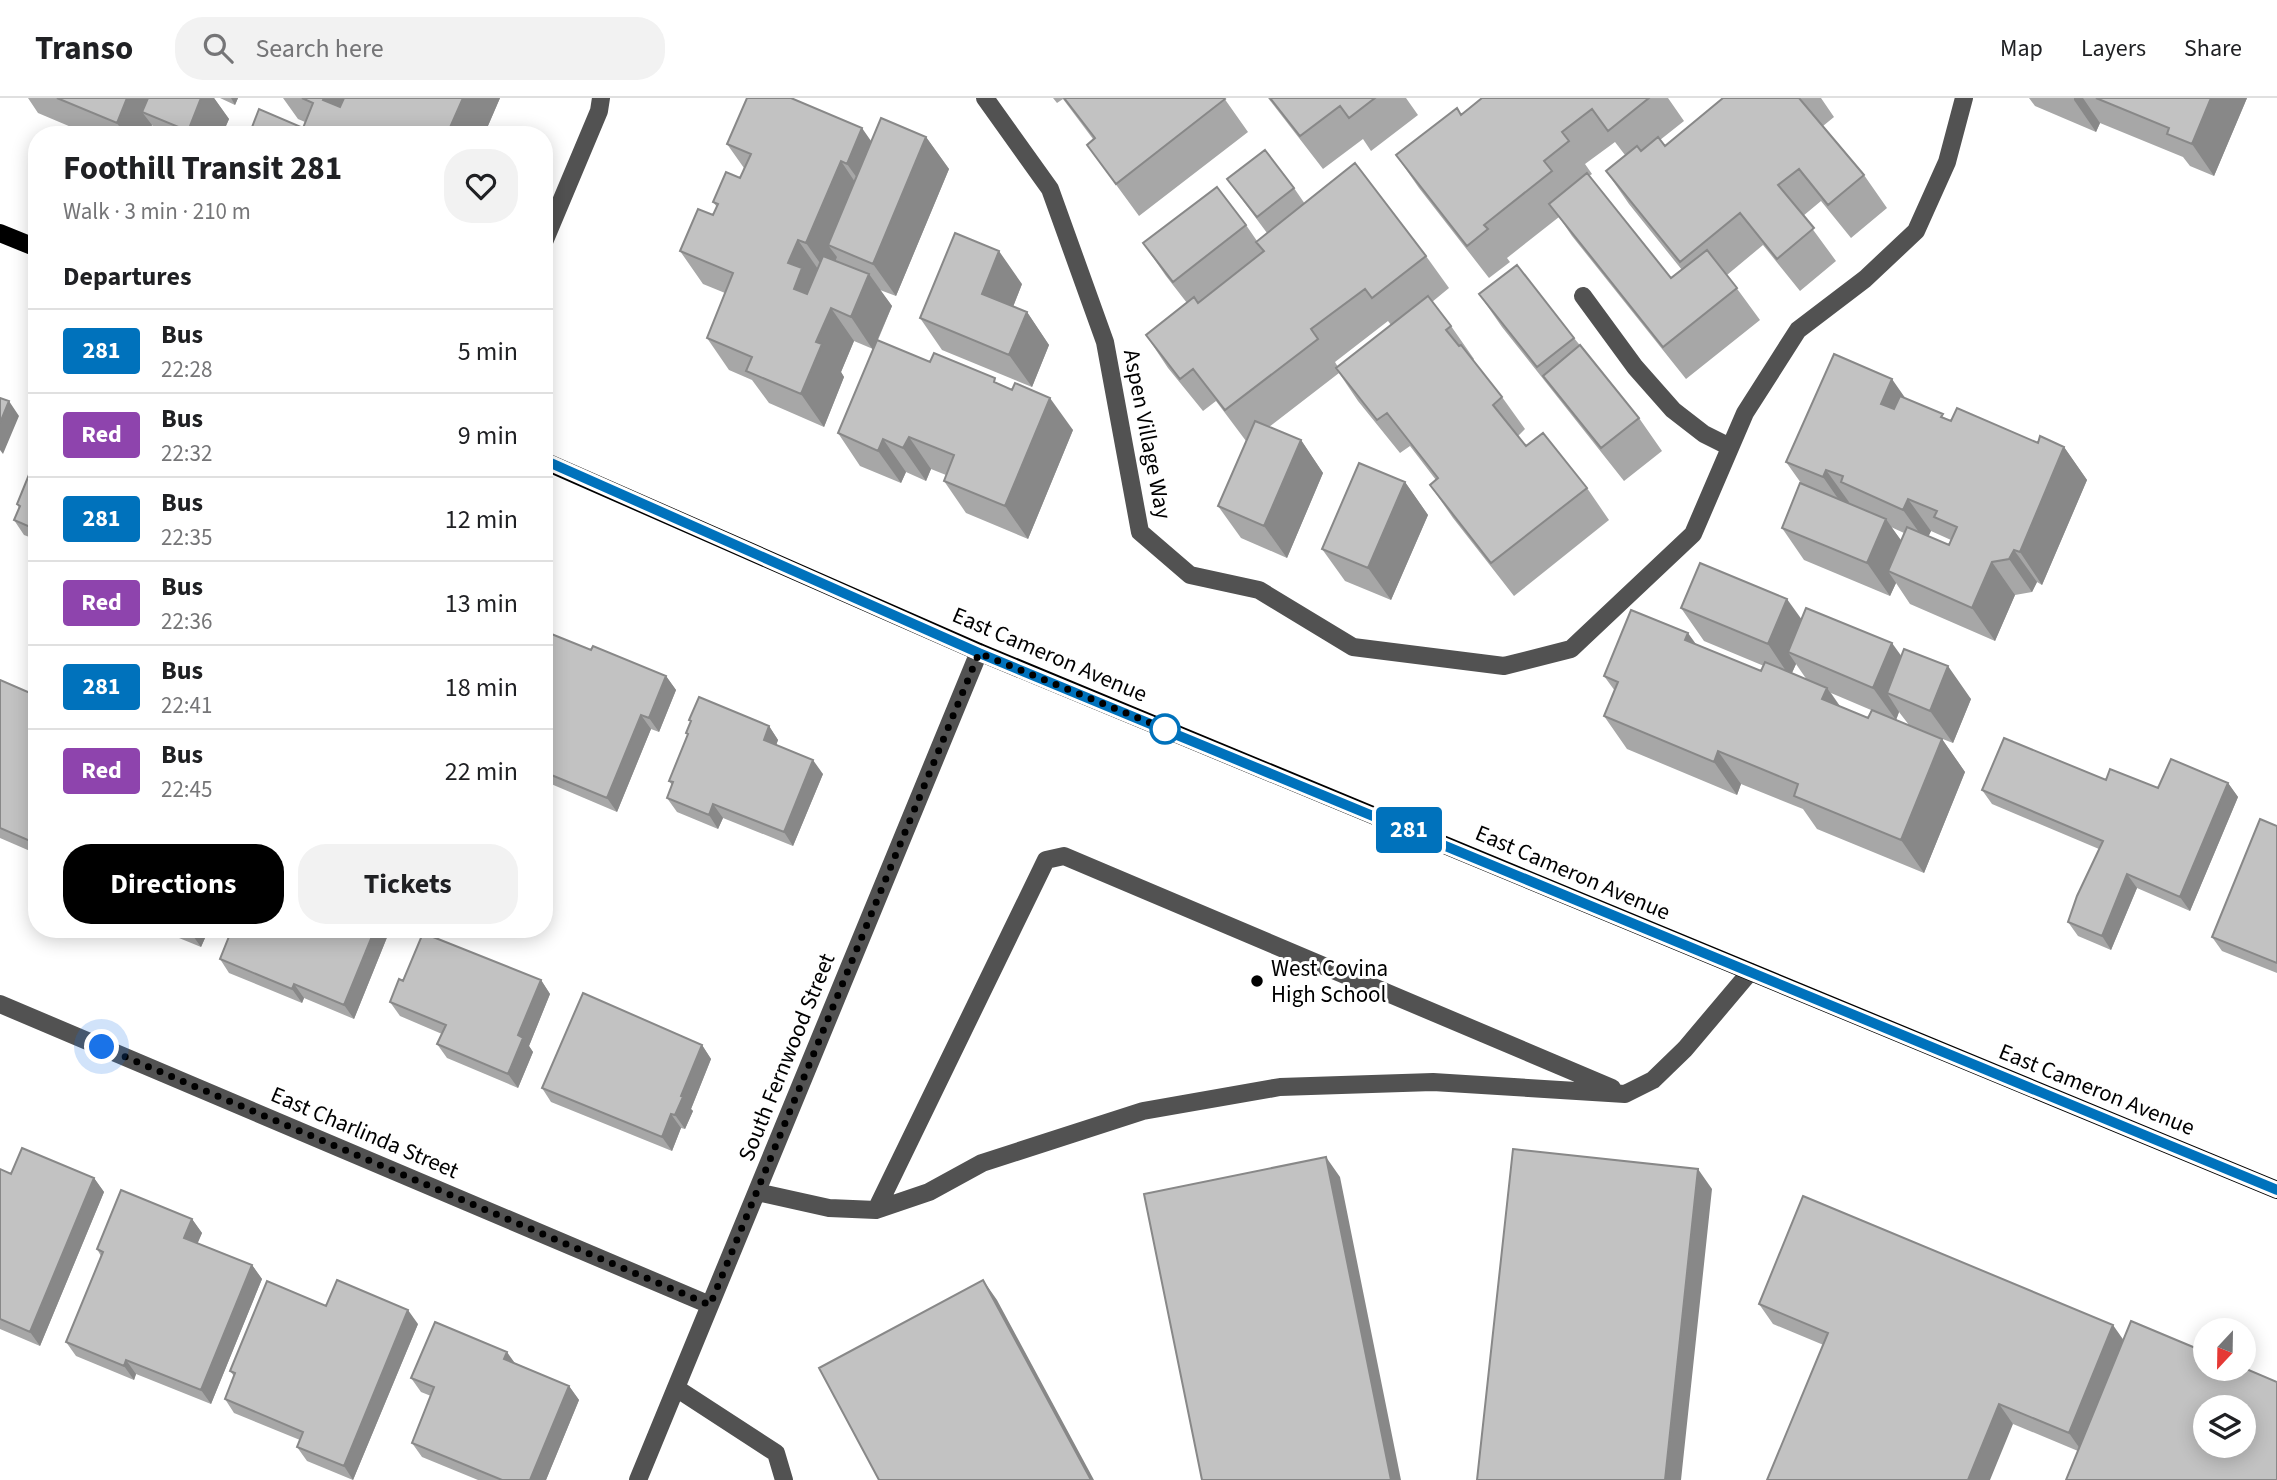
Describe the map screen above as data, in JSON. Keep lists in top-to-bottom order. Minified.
{"streets":{"main road":["East Cameron Avenue"],"street":["Aspen Village Way","South Fernwood Street","East Charlinda Street"]},"crossings":[["East Cameron Avenue","South Fernwood Street"],["South Fernwood Street","East Charlinda Street"]],"places":["West Covina High School"],"lines":["bus line 281"],"north":"bottom","page":{"header":"Transo","search":"Search here","nav":["Map","Layers","Share"],"on_map":"281","heading":[["Foothill Transit 281","Walk · 3 min · 210 m"],"Departures"],"list":[{"mark":"281","name":"Bus","note":"22:28","value":"5 min"},{"mark":"Red","name":"Bus","note":"22:32","value":"9 min"},{"mark":"281","name":"Bus","note":"22:35","value":"12 min"},{"mark":"Red","name":"Bus","note":"22:36","value":"13 min"},{"mark":"281","name":"Bus","note":"22:41","value":"18 min"},{"mark":"Red","name":"Bus","note":"22:45","value":"22 min"}],"buttons":["Directions","Tickets"]}}
